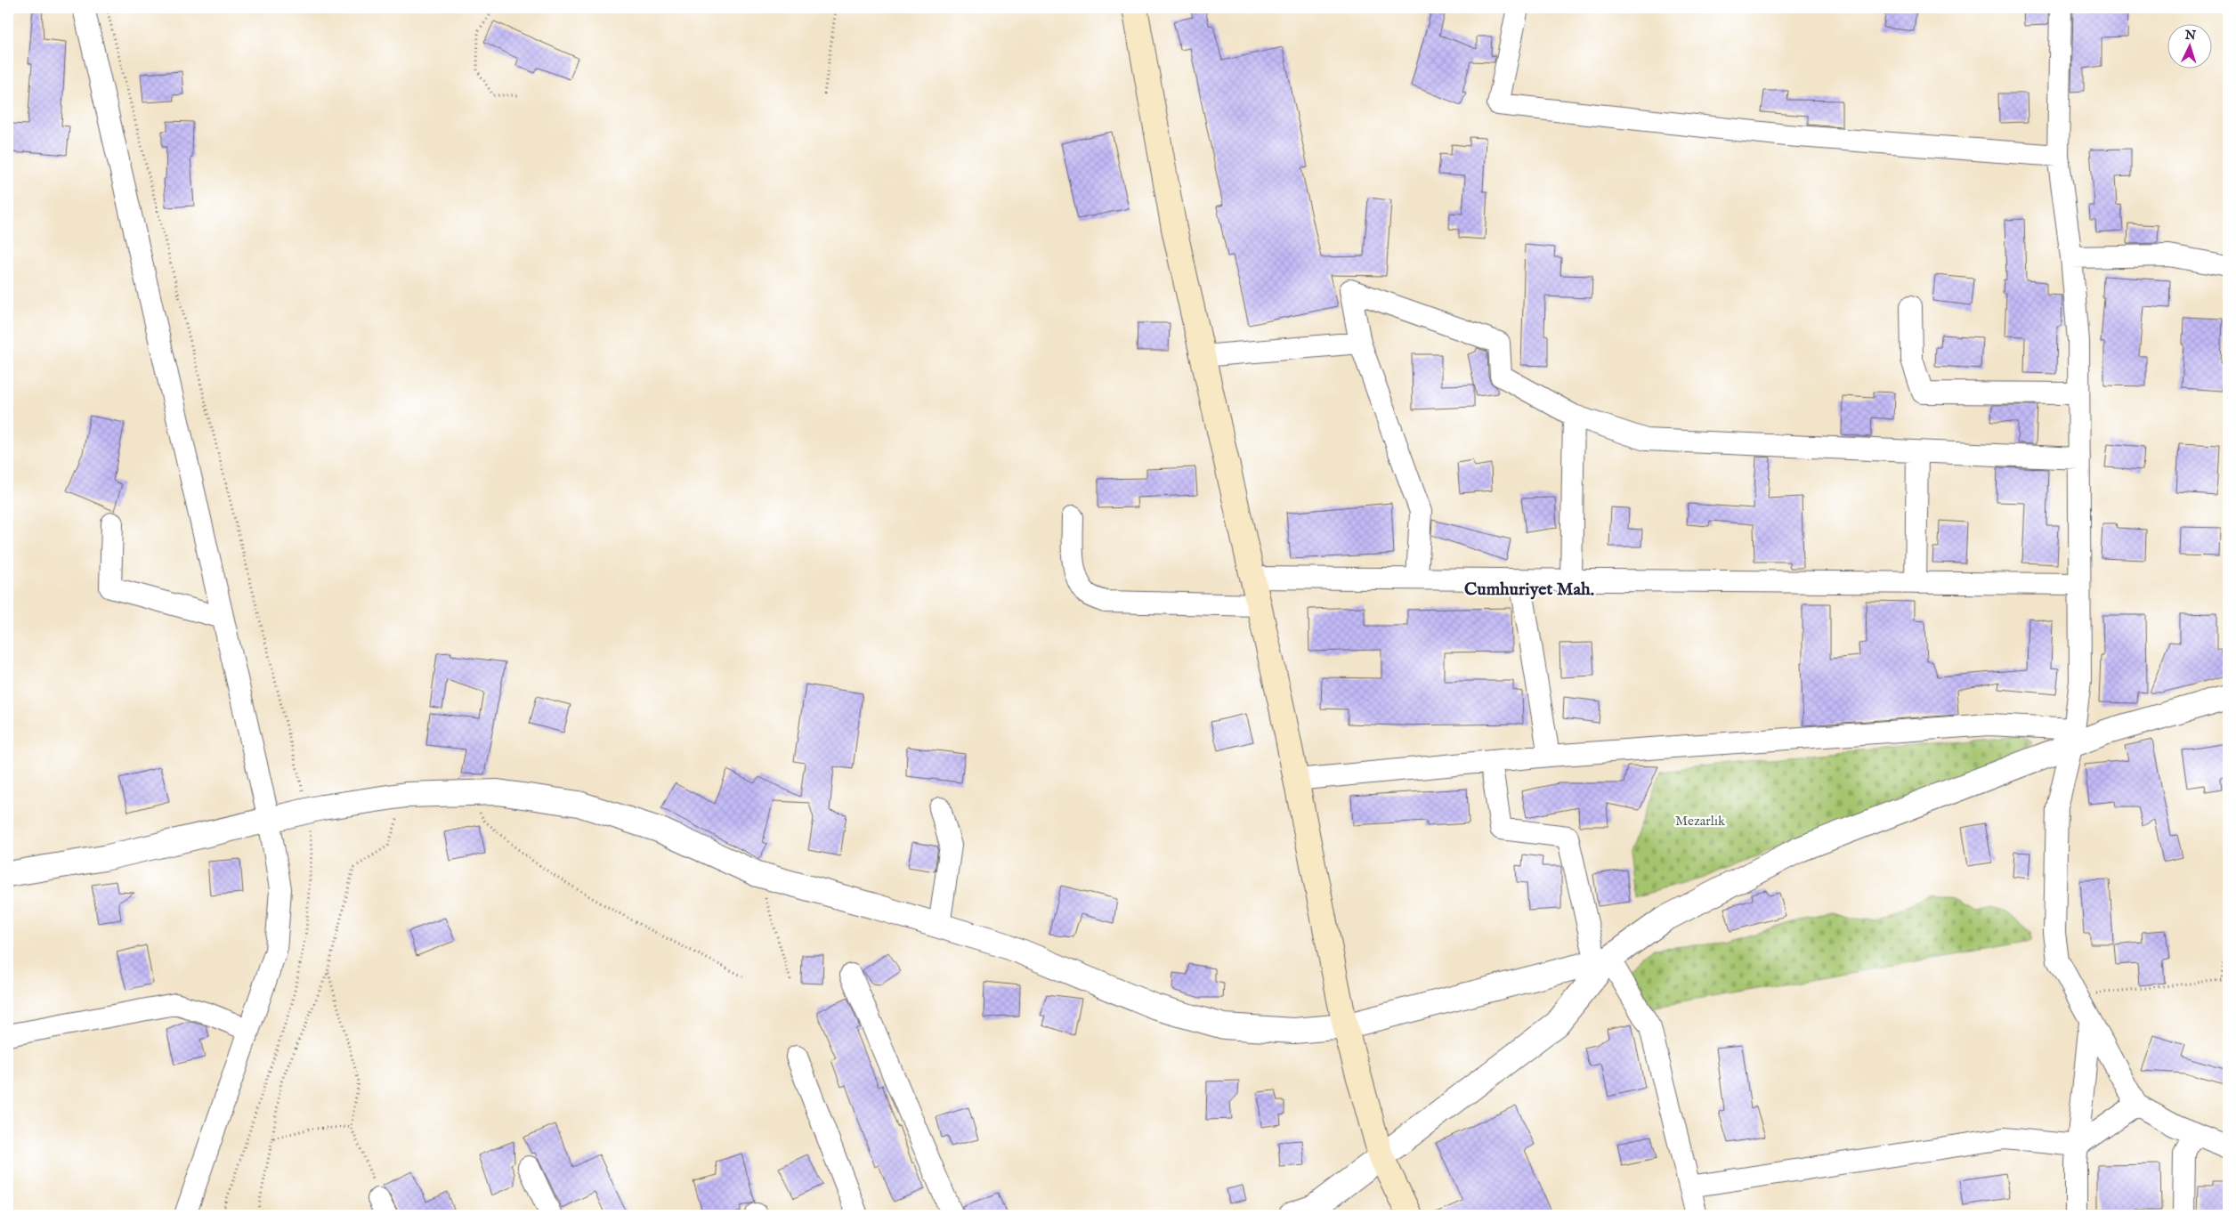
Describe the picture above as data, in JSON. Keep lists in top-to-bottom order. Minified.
{"districts":["Cumhuriyet Mah."],"parks":["Mezarlık"],"north":"top"}
